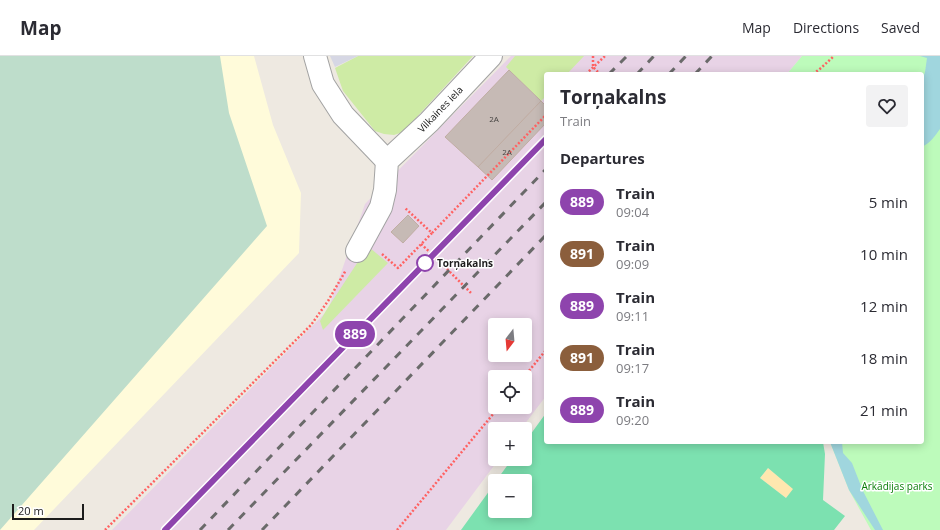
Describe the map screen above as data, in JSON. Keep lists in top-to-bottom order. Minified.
{"streets":{"street":["Vilkaines iela"]},"parks":["Arkādijas parks"],"places":["Torņakalns"],"house_numbers":["2A","2A"],"scale_bar":"20 m","north":"bottom","page":{"header":"Map","nav":["Map","Directions","Saved"],"on_map":"889","heading":[["Torņakalns","Train"],"Departures"],"list":[{"mark":"889","name":"Train","note":"09:04","value":"5 min"},{"mark":"891","name":"Train","note":"09:09","value":"10 min"},{"mark":"889","name":"Train","note":"09:11","value":"12 min"},{"mark":"891","name":"Train","note":"09:17","value":"18 min"},{"mark":"889","name":"Train","note":"09:20","value":"21 min"}],"map_buttons":["+","−"],"scale":"20 m"}}
